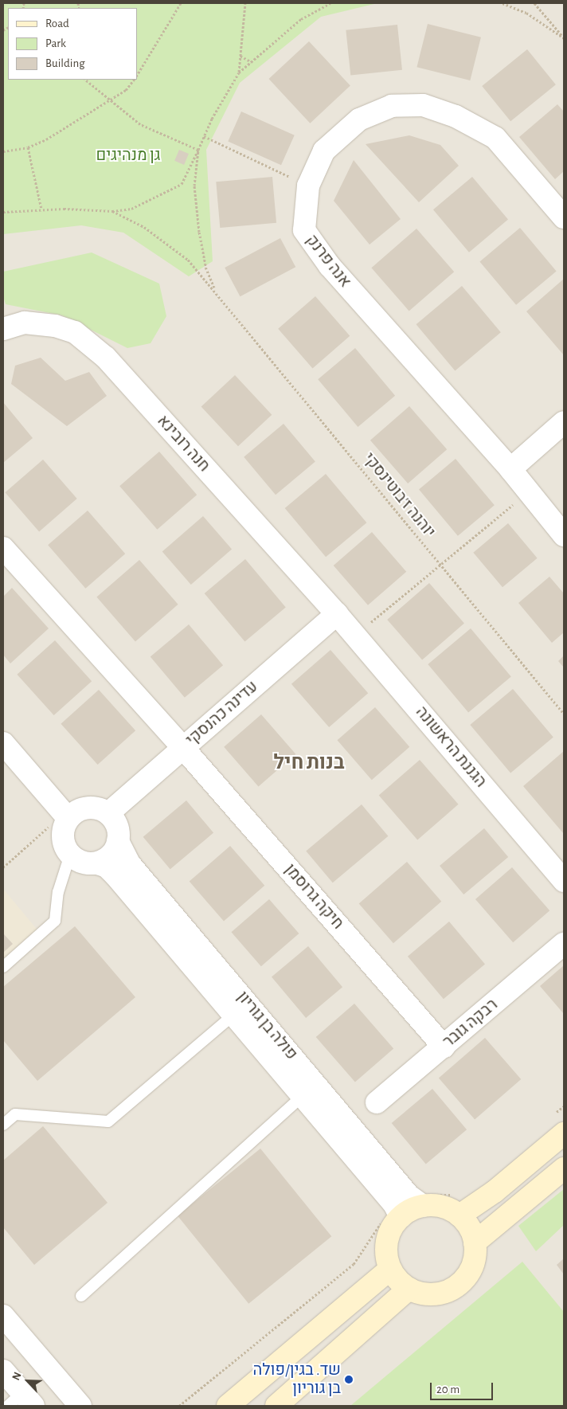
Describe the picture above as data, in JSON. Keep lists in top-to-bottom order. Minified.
{"streets":{"street":["אנה פרנק","חנה רובינא","עדינה כהנסקי","הגננת הראשונה","חיקה גרוסמן","רבקה גובר","פולה בן גוריון"],"path":["יוהנה ז'בוטינסקי"]},"crossings":[["חנה רובינא","עדינה כהנסקי"],["חנה רובינא","הגננת הראשונה"],["עדינה כהנסקי","הגננת הראשונה"],["עדינה כהנסקי","חיקה גרוסמן"],["עדינה כהנסקי","פולה בן גוריון"],["חיקה גרוסמן","רבקה גובר"]],"districts":["בנות חיל"],"parks":["גן מנהיגים"],"places":["שד. בגין/פולה בן גוריון"],"legend":["Road","Park","Building"],"scale_bar":"20 m","north":"top left"}
